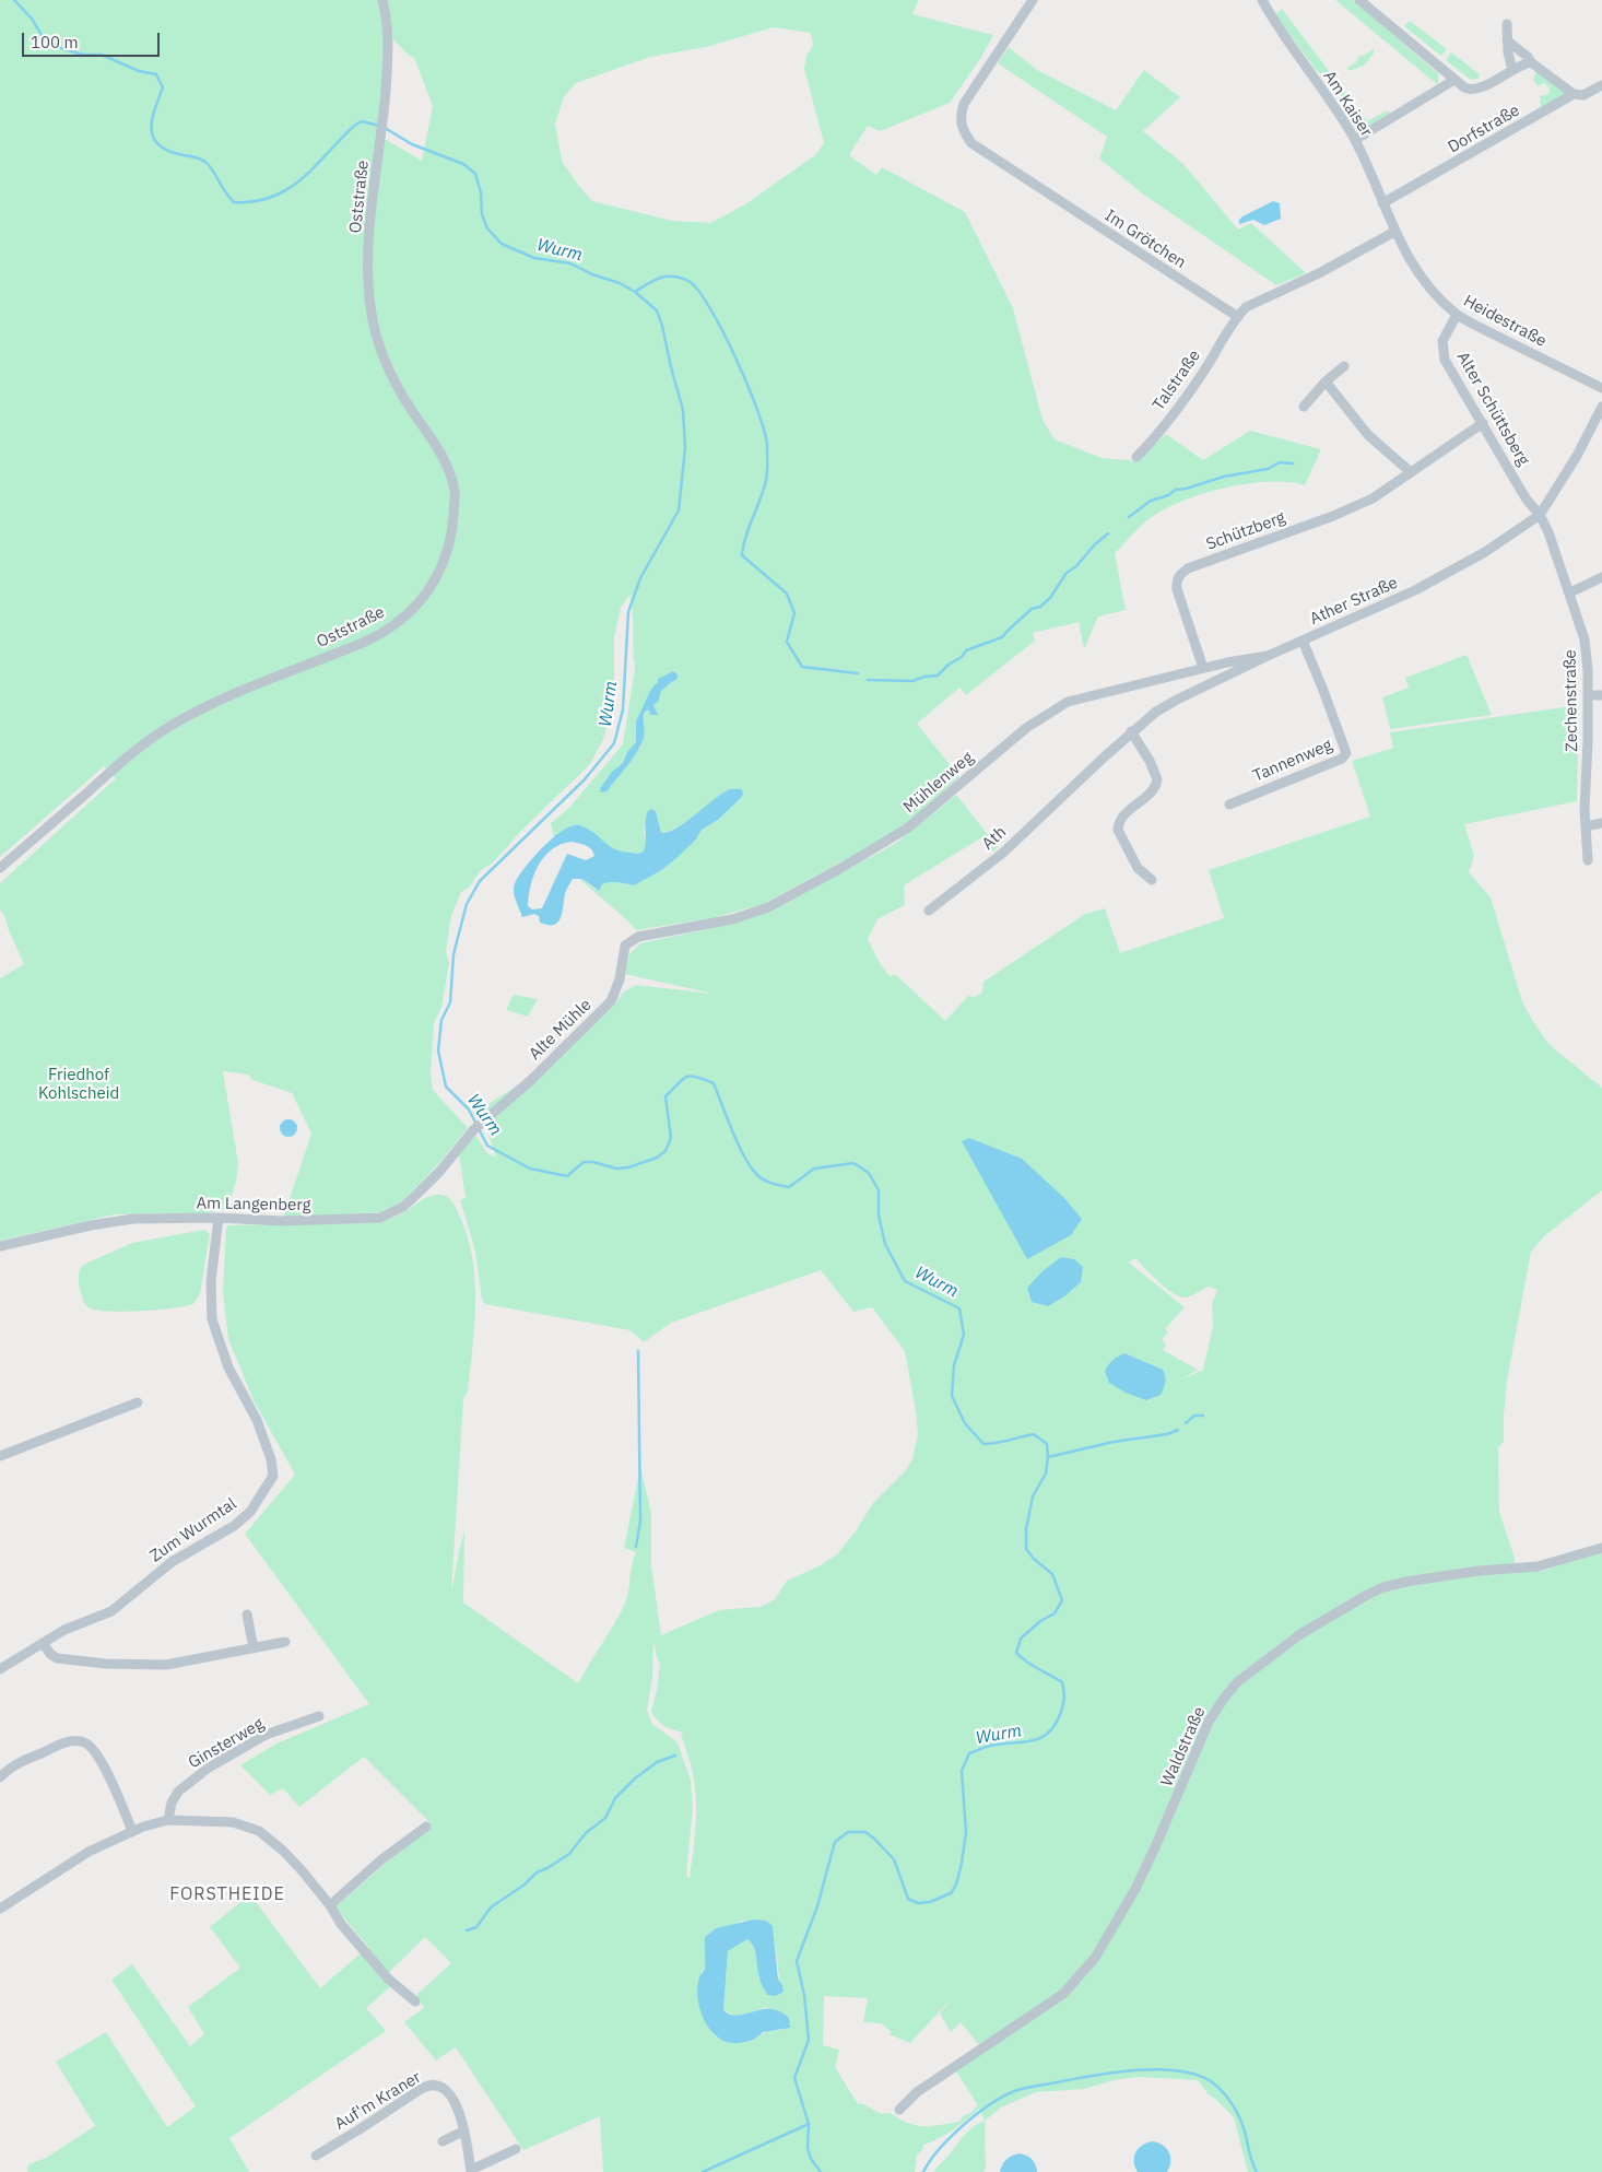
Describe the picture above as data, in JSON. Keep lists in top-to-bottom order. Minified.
{"streets":{"street":["Am Kaiser","Dorfstraße","Oststraße","Im Grötchen","Heidestraße","Talstraße","Alter Schüttsberg","Schützberg","Ather Straße","Zechenstraße","Tannenweg","Mühlenweg","Ath","Alte Mühle","Am Langenberg","Zum Wurmtal","Ginsterweg","Waldstraße","Auf'm Kraner"]},"crossings":[["Am Kaiser","Dorfstraße"],["Am Kaiser","Heidestraße"],["Im Grötchen","Talstraße"],["Heidestraße","Alter Schüttsberg"],["Alter Schüttsberg","Schützberg"],["Alter Schüttsberg","Ather Straße"],["Alter Schüttsberg","Zechenstraße"],["Schützberg","Mühlenweg"],["Ather Straße","Zechenstraße"],["Ather Straße","Tannenweg"],["Ather Straße","Mühlenweg"],["Ather Straße","Ath"],["Mühlenweg","Alte Mühle"],["Alte Mühle","Am Langenberg"],["Am Langenberg","Zum Wurmtal"]],"districts":["FORSTHEIDE"],"water":["Wurm"],"parks":["Friedhof Kohlscheid"],"scale_bar":"100 m"}
